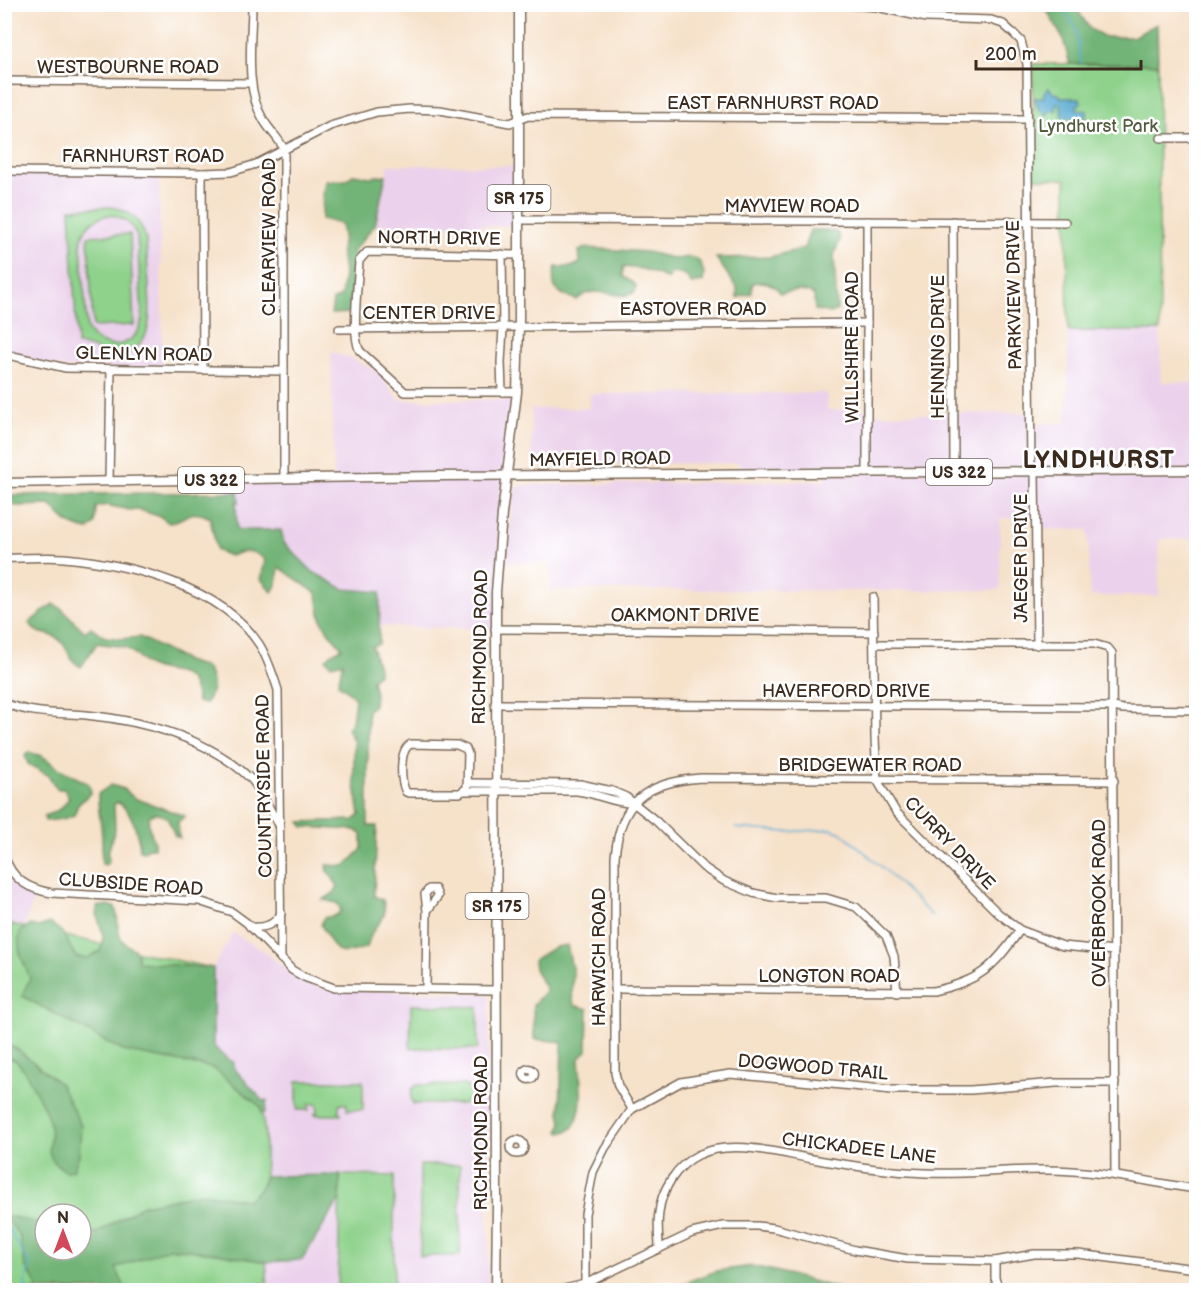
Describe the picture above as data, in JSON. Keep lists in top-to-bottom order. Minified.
{"streets":{"main road":["SR 175","MAYFIELD ROAD","US 322","RICHMOND ROAD"],"street":["WESTBOURNE ROAD","EAST FARNHURST ROAD","FARNHURST ROAD","MAYVIEW ROAD","CLEARVIEW ROAD","NORTH DRIVE","PARKVIEW DRIVE","EASTOVER ROAD","CENTER DRIVE","WILLSHIRE ROAD","HENNING DRIVE","GLENLYN ROAD","JAEGER DRIVE","OAKMONT DRIVE","HAVERFORD DRIVE","BRIDGEWATER ROAD","COUNTRYSIDE ROAD","CURRY DRIVE","CLUBSIDE ROAD","OVERBROOK ROAD","HARWICH ROAD","LONGTON ROAD","DOGWOOD TRAIL","CHICKADEE LANE"]},"crossings":[["WESTBOURNE ROAD","CLEARVIEW ROAD"],["EAST FARNHURST ROAD","FARNHURST ROAD"],["EAST FARNHURST ROAD","PARKVIEW DRIVE"],["EAST FARNHURST ROAD","RICHMOND ROAD"],["FARNHURST ROAD","CLEARVIEW ROAD"],["FARNHURST ROAD","RICHMOND ROAD"],["MAYVIEW ROAD","PARKVIEW DRIVE"],["MAYVIEW ROAD","WILLSHIRE ROAD"],["MAYVIEW ROAD","HENNING DRIVE"],["MAYVIEW ROAD","RICHMOND ROAD"],["CLEARVIEW ROAD","GLENLYN ROAD"],["CLEARVIEW ROAD","MAYFIELD ROAD"],["NORTH DRIVE","CENTER DRIVE"],["NORTH DRIVE","RICHMOND ROAD"],["PARKVIEW DRIVE","MAYFIELD ROAD"],["PARKVIEW DRIVE","JAEGER DRIVE"],["EASTOVER ROAD","CENTER DRIVE"],["EASTOVER ROAD","WILLSHIRE ROAD"],["EASTOVER ROAD","RICHMOND ROAD"],["CENTER DRIVE","RICHMOND ROAD"],["WILLSHIRE ROAD","MAYFIELD ROAD"],["HENNING DRIVE","MAYFIELD ROAD"],["MAYFIELD ROAD","JAEGER DRIVE"],["MAYFIELD ROAD","RICHMOND ROAD"],["JAEGER DRIVE","OVERBROOK ROAD"],["OAKMONT DRIVE","RICHMOND ROAD"],["OAKMONT DRIVE","CURRY DRIVE"],["RICHMOND ROAD","HAVERFORD DRIVE"],["RICHMOND ROAD","CLUBSIDE ROAD"],["HAVERFORD DRIVE","CURRY DRIVE"],["HAVERFORD DRIVE","OVERBROOK ROAD"],["BRIDGEWATER ROAD","CURRY DRIVE"],["BRIDGEWATER ROAD","OVERBROOK ROAD"],["BRIDGEWATER ROAD","HARWICH ROAD"],["COUNTRYSIDE ROAD","CLUBSIDE ROAD"],["CURRY DRIVE","OVERBROOK ROAD"],["CURRY DRIVE","LONGTON ROAD"],["OVERBROOK ROAD","DOGWOOD TRAIL"],["OVERBROOK ROAD","CHICKADEE LANE"],["HARWICH ROAD","LONGTON ROAD"],["HARWICH ROAD","DOGWOOD TRAIL"]],"districts":["LYNDHURST"],"parks":["Lyndhurst Park"],"scale_bar":"200 m","north":"top"}
